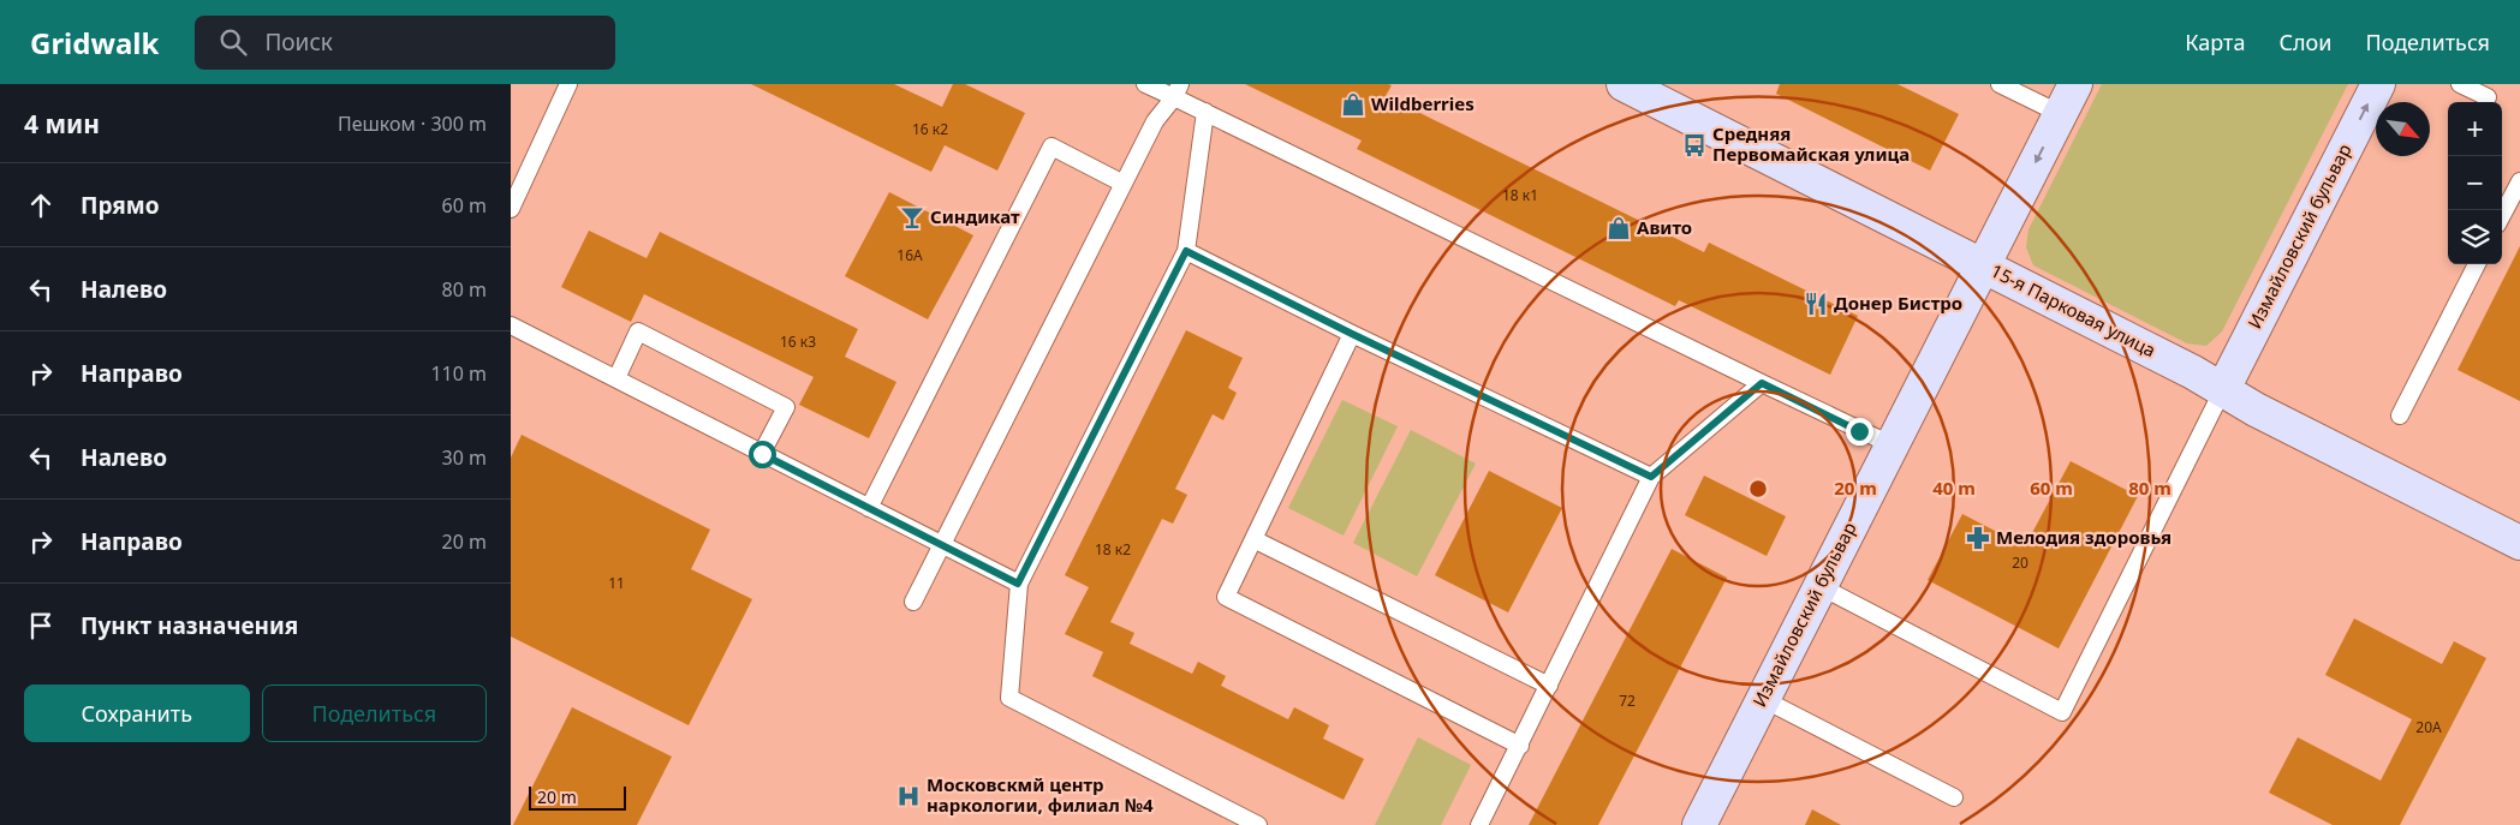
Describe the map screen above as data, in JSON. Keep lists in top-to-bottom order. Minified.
{"streets":{"street":["Измайловский бульвар","15-я Парковая улица"]},"crossings":[["Измайловский бульвар","15-я Парковая улица"]],"places":{"shop":["Wildberries","Авито"],"bus stop":["Средняя Первомайская улица"],"bar":["Синдикат"],"restaurant":["Донер Бистро"],"pharmacy":["Мелодия здоровья"],"hospital":["Московскмй центр наркологии, филиал №4"]},"house_numbers":["16 к2","18 к1","16А","16 к3","18 к2","20","11","72","20А"],"scale_bar":"20 m","north":"bottom right","page":{"header":"Gridwalk","search":"Поиск","nav":["Карта","Слои","Поделиться"],"heading":["4 мин","Пешком · 300 m"],"map_buttons":["+","−"],"list":[["Прямо","60 m"],["Налево","80 m"],["Направо","110 m"],["Налево","30 m"],["Направо","20 m"],"Пункт назначения"],"buttons":["Сохранить","Поделиться"],"scale":"20 m"},"rings":["20 m","40 m","60 m","80 m"]}
